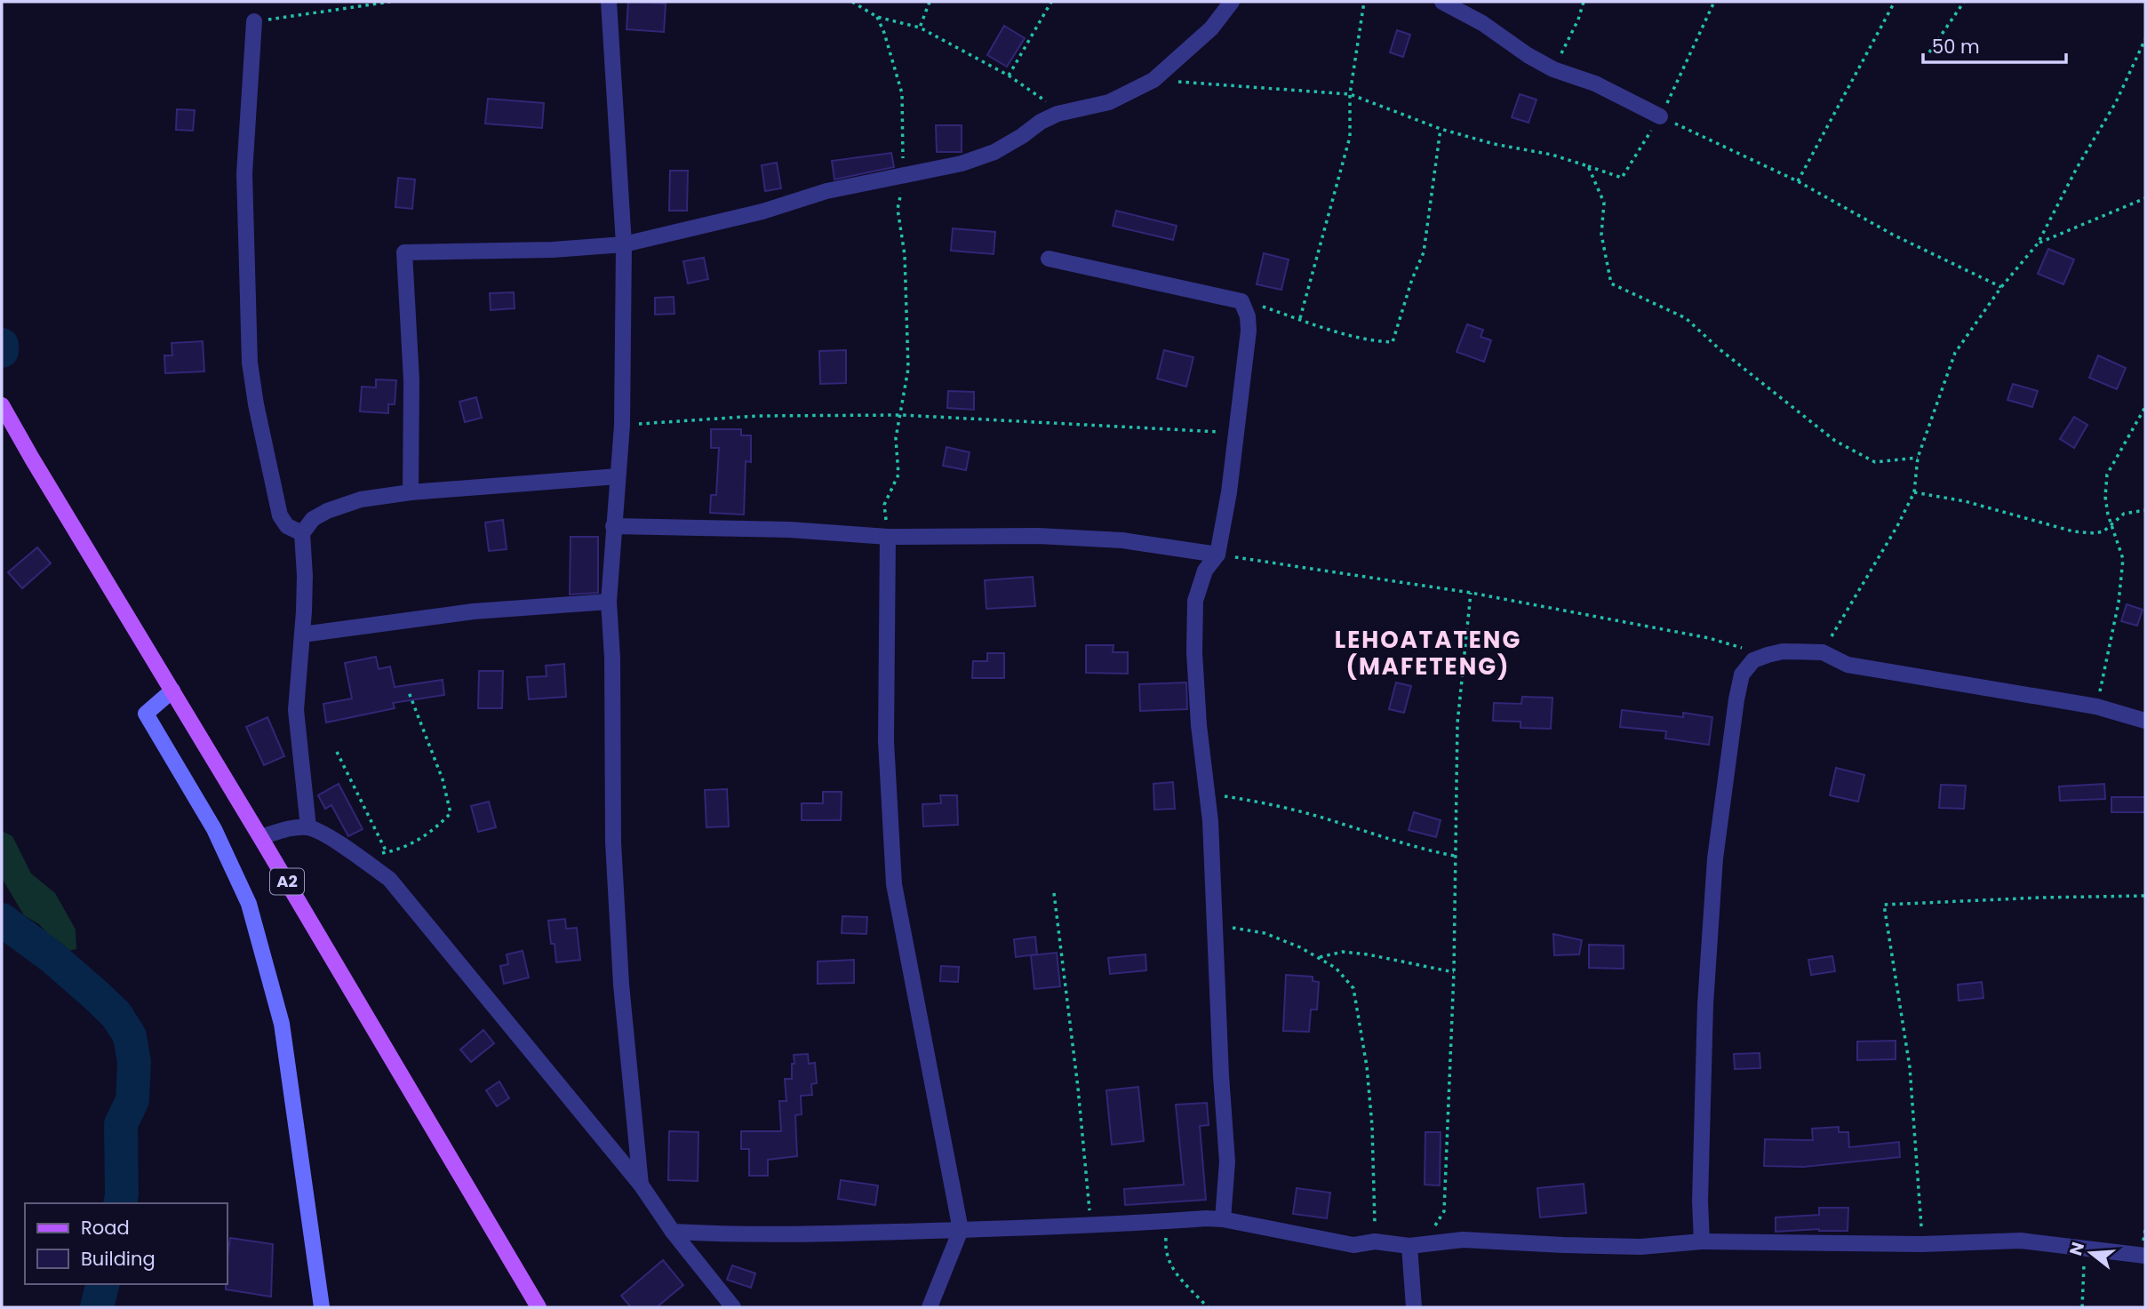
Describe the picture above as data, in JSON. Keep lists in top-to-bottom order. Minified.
{"streets":{"main road":["A2"]},"districts":["LEHOATATENG (MAFETENG)"],"legend":["Road","Building"],"scale_bar":"50 m","north":"left"}
